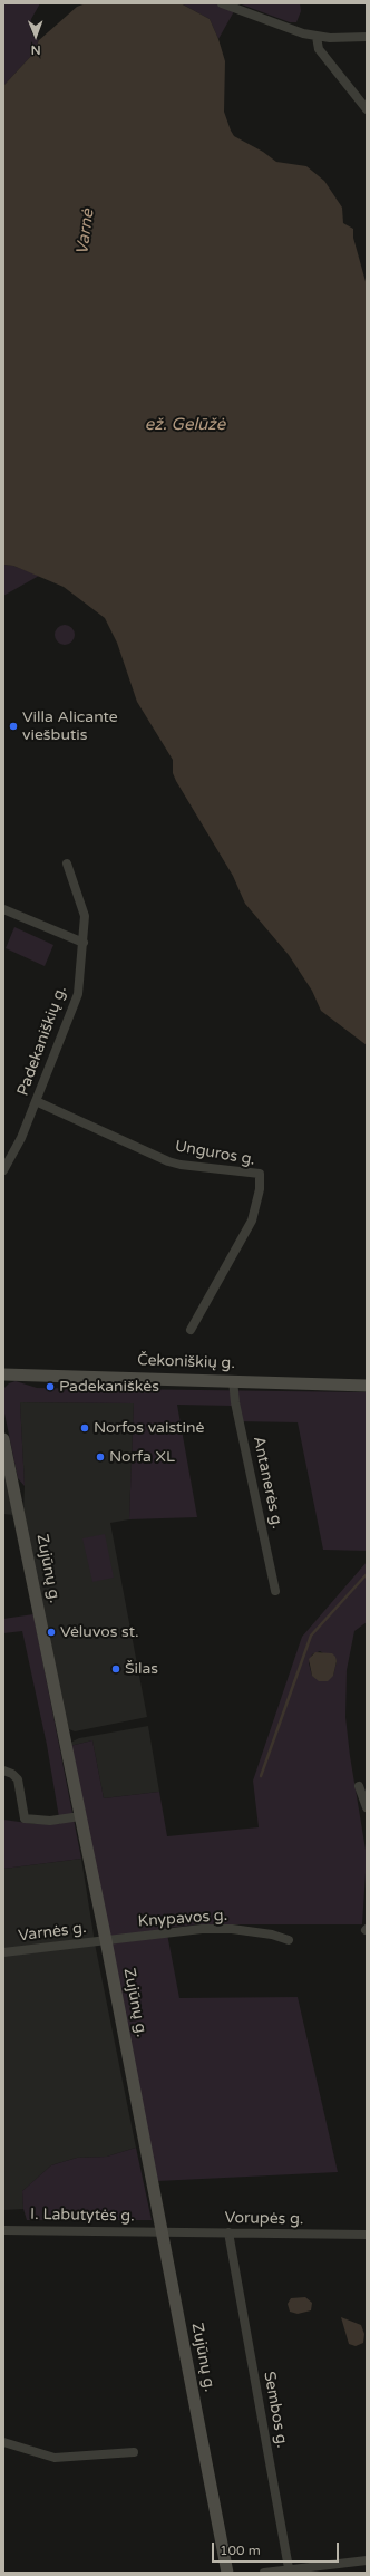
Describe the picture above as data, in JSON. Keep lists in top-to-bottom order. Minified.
{"streets":{"main road":["Čekoniškių g.","Zujūnų g."],"street":["Padekaniškių g.","Unguros g.","Antanerės g.","Knypavos g.","Varnės g.","I. Labutytės g.","Vorupės g.","Sembos g."]},"crossings":[["Padekaniškių g.","Unguros g."],["Čekoniškių g.","Antanerės g."],["Zujūnų g.","Knypavos g."],["Zujūnų g.","Varnės g."],["Zujūnų g.","I. Labutytės g."],["Zujūnų g.","Vorupės g."],["Knypavos g.","Varnės g."],["I. Labutytės g.","Vorupės g."],["Vorupės g.","Sembos g."]],"water":["Varnė","ež. Gelūžė"],"places":["Villa Alicante viešbutis","Padekaniškės","Norfos vaistinė","Norfa XL","Vėluvos st.","Šilas"],"scale_bar":"100 m","north":"bottom"}
